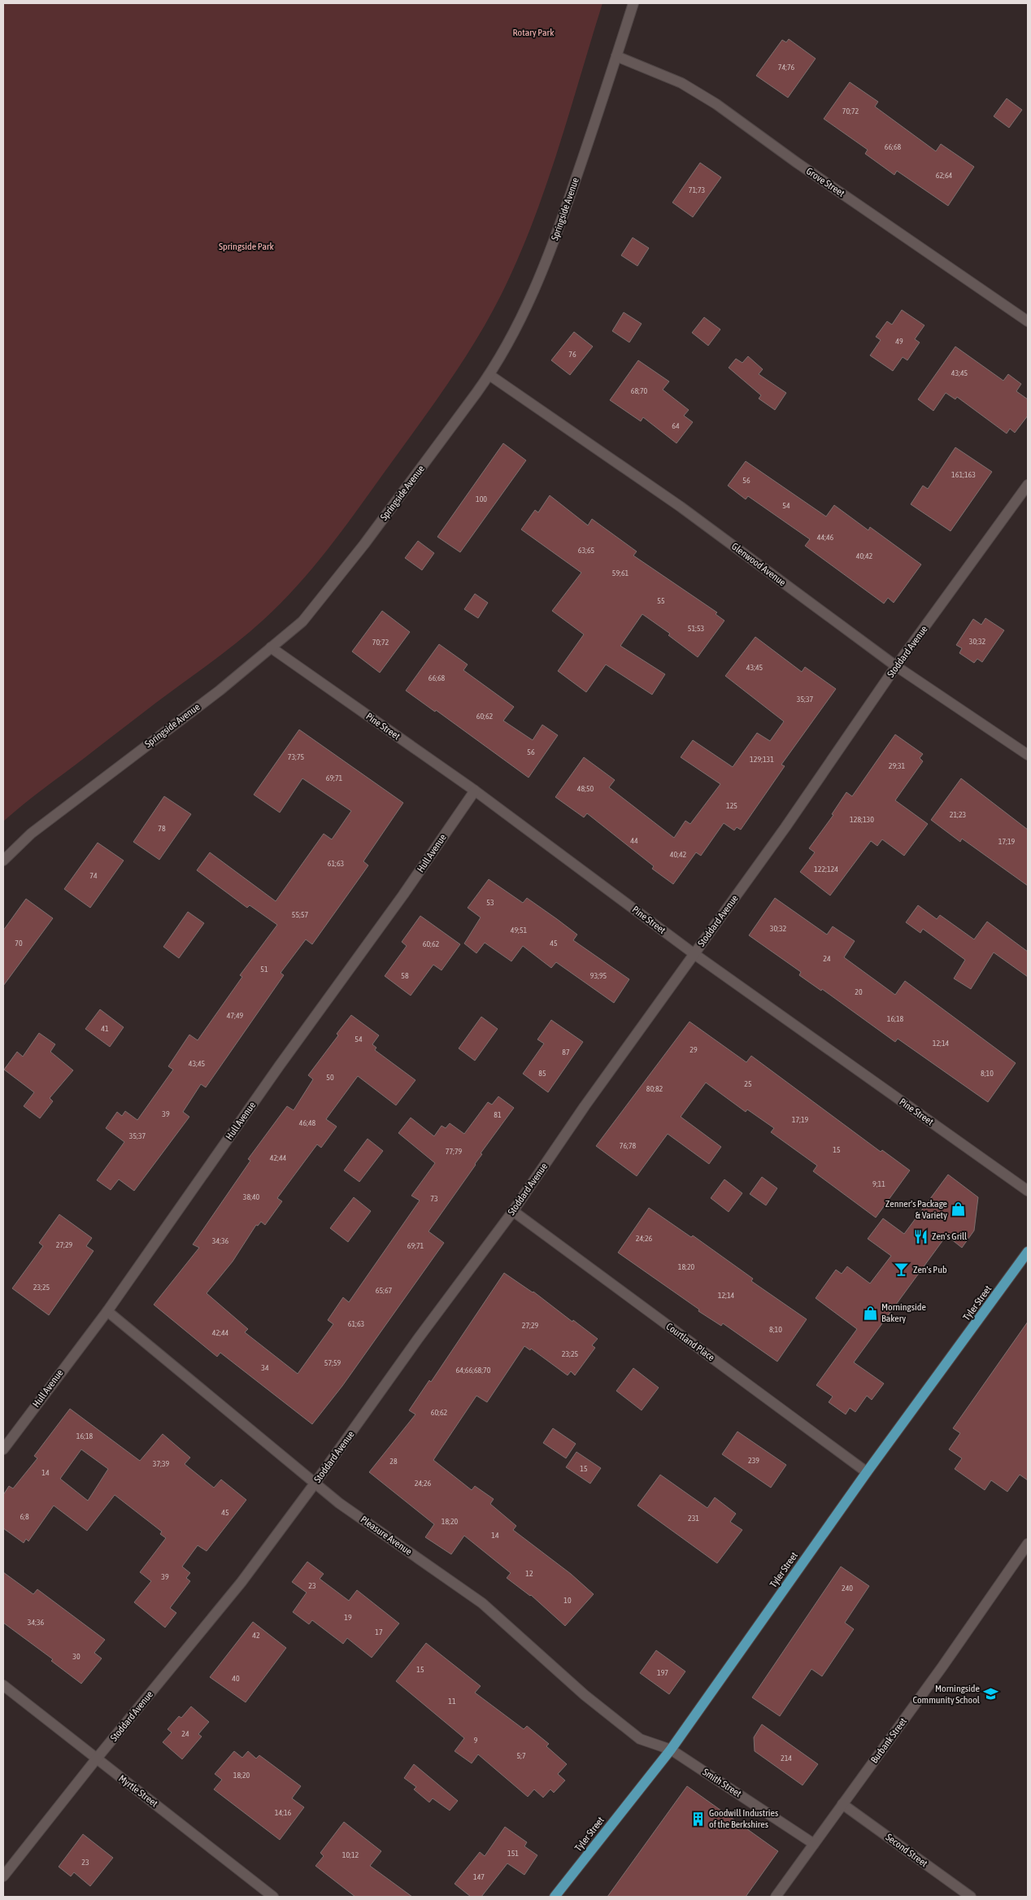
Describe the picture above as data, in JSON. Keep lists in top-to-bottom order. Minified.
{"streets":{"main road":["Tyler Street"],"street":["Grove Street","Springside Avenue","Glenwood Avenue","Stoddard Avenue","Pine Street","Hull Avenue","Courtland Place","Pleasure Avenue","Burbank Street","Smith Street","Myrtle Street","Second Street"]},"crossings":[["Grove Street","Springside Avenue"],["Springside Avenue","Glenwood Avenue"],["Springside Avenue","Pine Street"],["Glenwood Avenue","Stoddard Avenue"],["Stoddard Avenue","Pine Street"],["Stoddard Avenue","Courtland Place"],["Stoddard Avenue","Pleasure Avenue"],["Stoddard Avenue","Myrtle Street"],["Pine Street","Hull Avenue"],["Hull Avenue","Pleasure Avenue"],["Tyler Street","Courtland Place"],["Tyler Street","Pleasure Avenue"],["Tyler Street","Smith Street"],["Pleasure Avenue","Smith Street"],["Burbank Street","Smith Street"],["Burbank Street","Second Street"]],"parks":["Rotary Park","Springside Park"],"places":{"shop":["Zenner's Package & Variety","Morningside Bakery"],"restaurant":["Zen's Grill"],"bar":["Zen's Pub"],"school or university":["Morningside Community School"],"building":["Goodwill Industries of the Berkshires"]},"house_numbers":["74;76","70;72","66;68","62;64","71;73","49","76","43;45","68;70","64","161;163","56","100","54","44;46","63;65","40;42","59;61","55","51;53","30;32","70;72","43;45","66;68","35;37","60;62","56","73;75","129;131","29;31","69;71","48;50","125","21;23","128;130","78","44","17;19","40;42","61;63","122;124","74","53","55;57","30;32","49;51","70","45","60;62","24","51","58","93;95","20","47;49","16;18","41","54","12;14","29","87","43;45","85","8;10","50","25","80;82","39","81","17;19","46;48","35;37","76;78","15","77;79","42;44","9;11","38;40","73","24;26","34;36","27;29","69;71","18;20","23;25","65;67","12;14","61;63","27;29","8;10","42;44","23;25","57;59","34","64;66;68;70","60;62","16;18","239","28","37;39","15","14","24;26","45","6;8","231","18;20","14","12","39","23","240","10","19","34;36","17","42","30","15","197","40","11","24","9","5;7","214","18;20","14;16","151","10;12","23","147"]}
